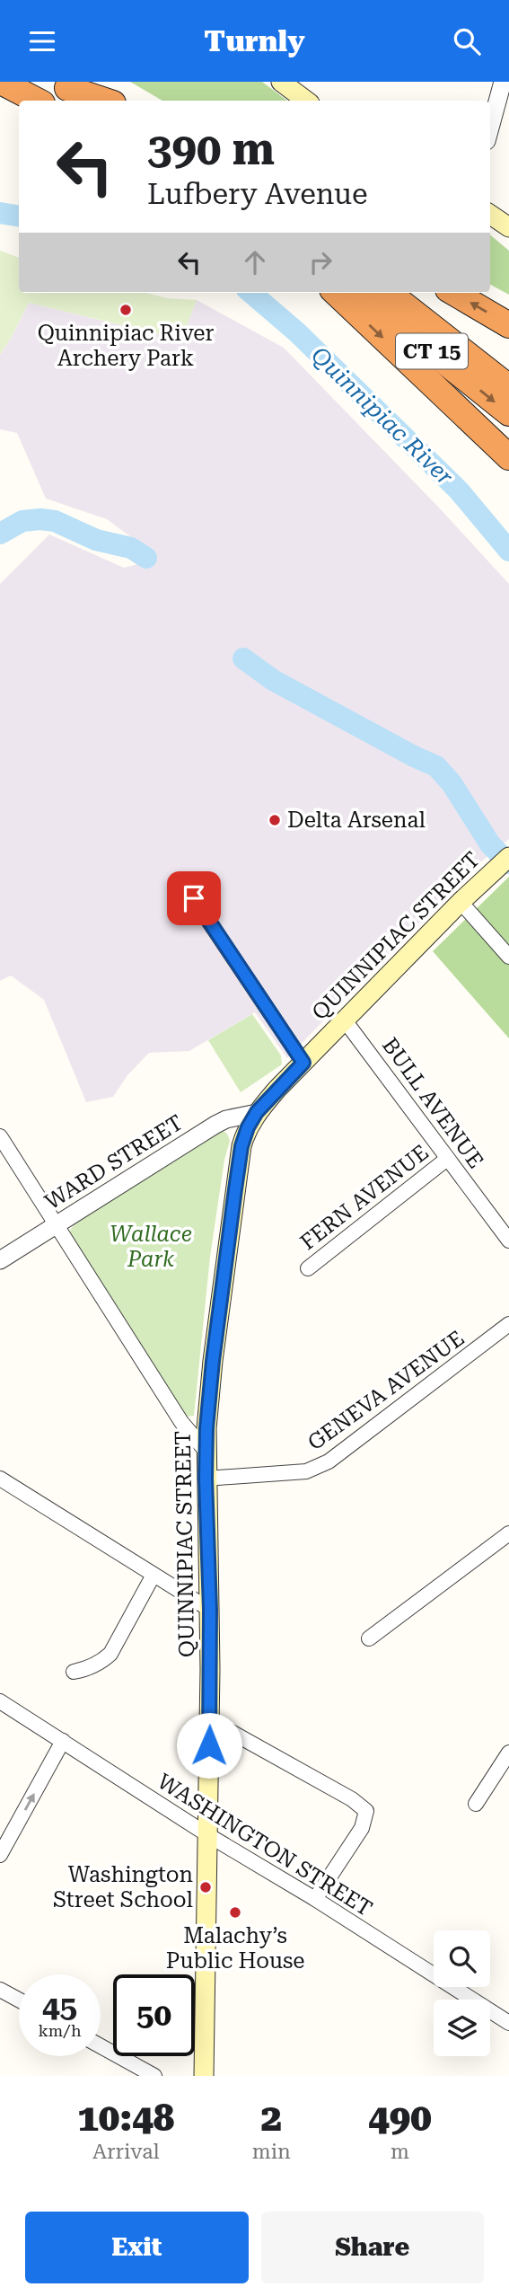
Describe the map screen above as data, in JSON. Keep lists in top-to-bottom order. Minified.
{"streets":{"highway":["CT 15"],"main road":["QUINNIPIAC STREET"],"street":["BULL AVENUE","WARD STREET","FERN AVENUE","GENEVA AVENUE","WASHINGTON STREET"]},"crossings":[["QUINNIPIAC STREET","BULL AVENUE"],["QUINNIPIAC STREET","WARD STREET"],["QUINNIPIAC STREET","GENEVA AVENUE"],["QUINNIPIAC STREET","WASHINGTON STREET"],["BULL AVENUE","FERN AVENUE"]],"water":["Quinnipiac River"],"parks":["Wallace Park"],"places":["Quinnipiac River Archery Park","Delta Arsenal","Washington Street School","Malachy’s Public House"],"page":{"header":"Turnly","turn":["390 m","Lufbery Avenue"],"speed":"45 km/h","limit":"50","eta":["10:48","Arrival","2","min","490","m"],"buttons":["Exit","Share"]}}
